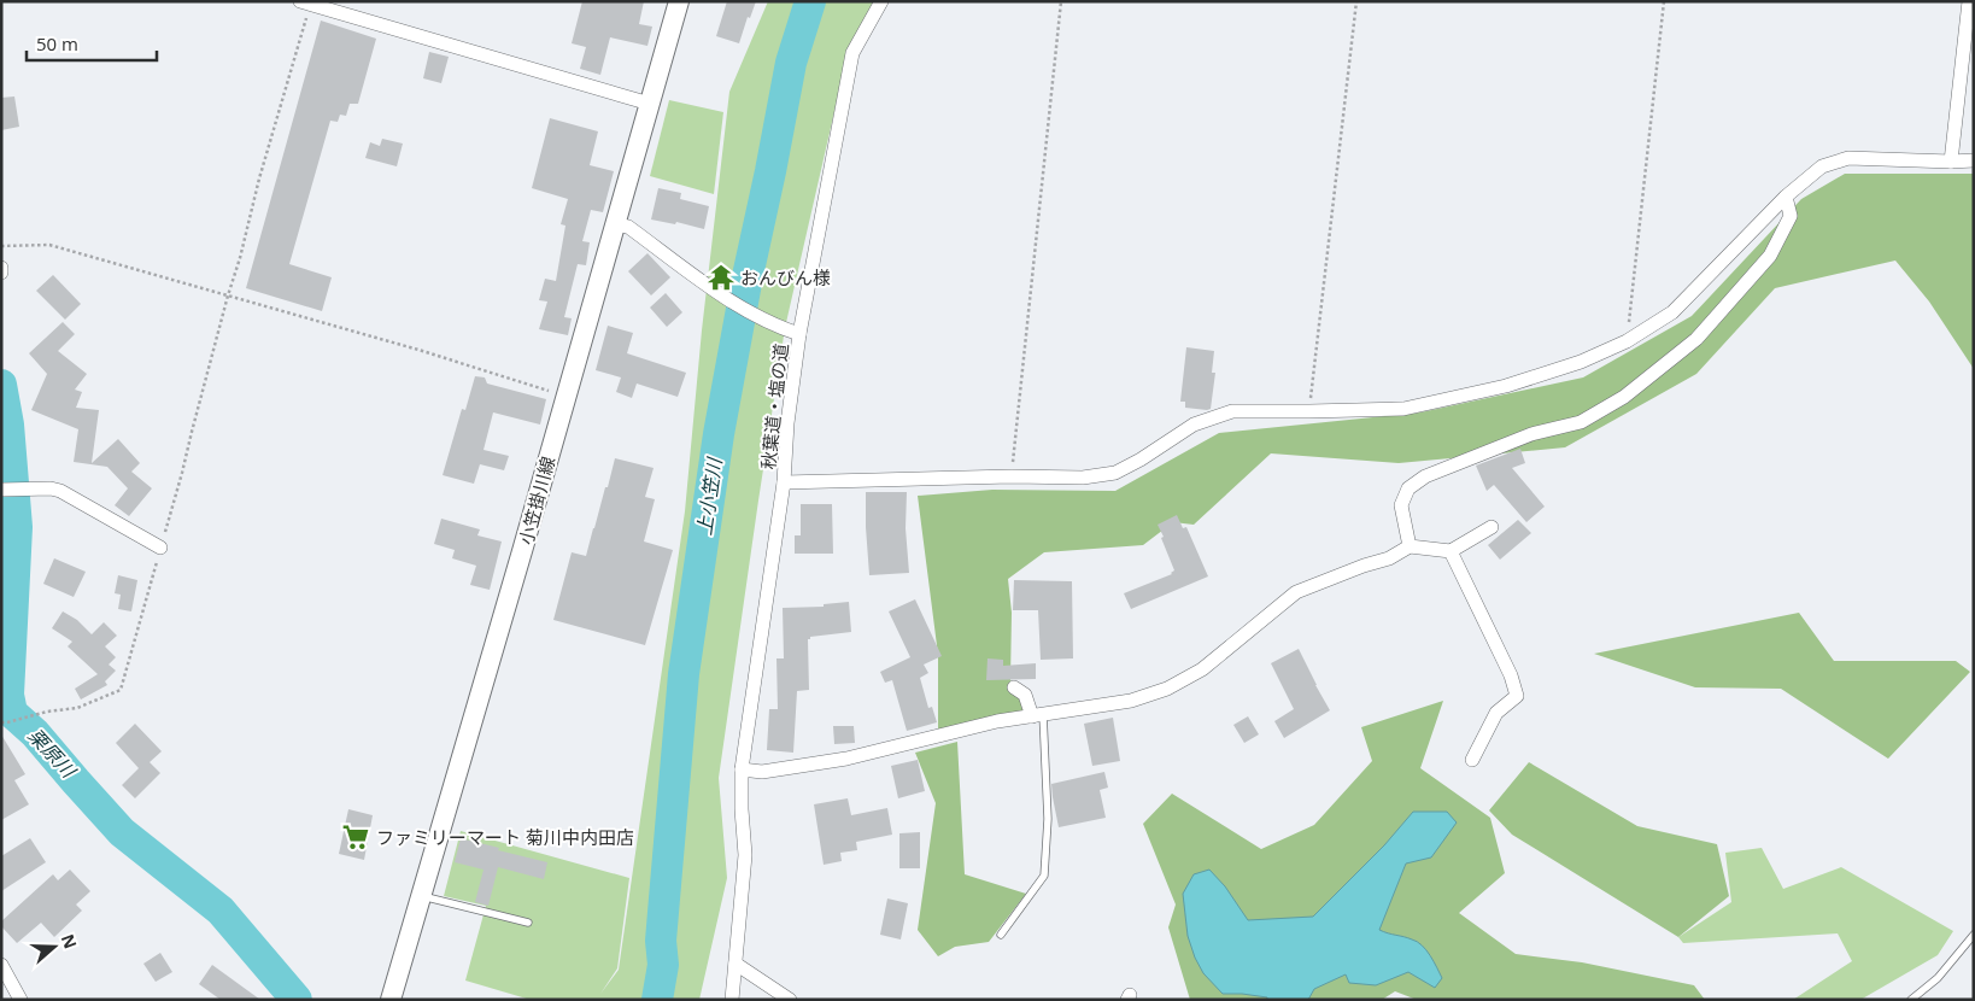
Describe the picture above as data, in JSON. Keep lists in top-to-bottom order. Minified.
{"streets":{"main road":["小笠掛川線"],"street":["秋葉道・塩の道"]},"crossings":[["秋葉道・塩の道","小笠掛川線"]],"water":["上小笠川","栗原川"],"places":{"temple":["おんびん様"],"supermarket":["ファミリーマート 菊川中内田店"]},"scale_bar":"50 m","north":"right"}
